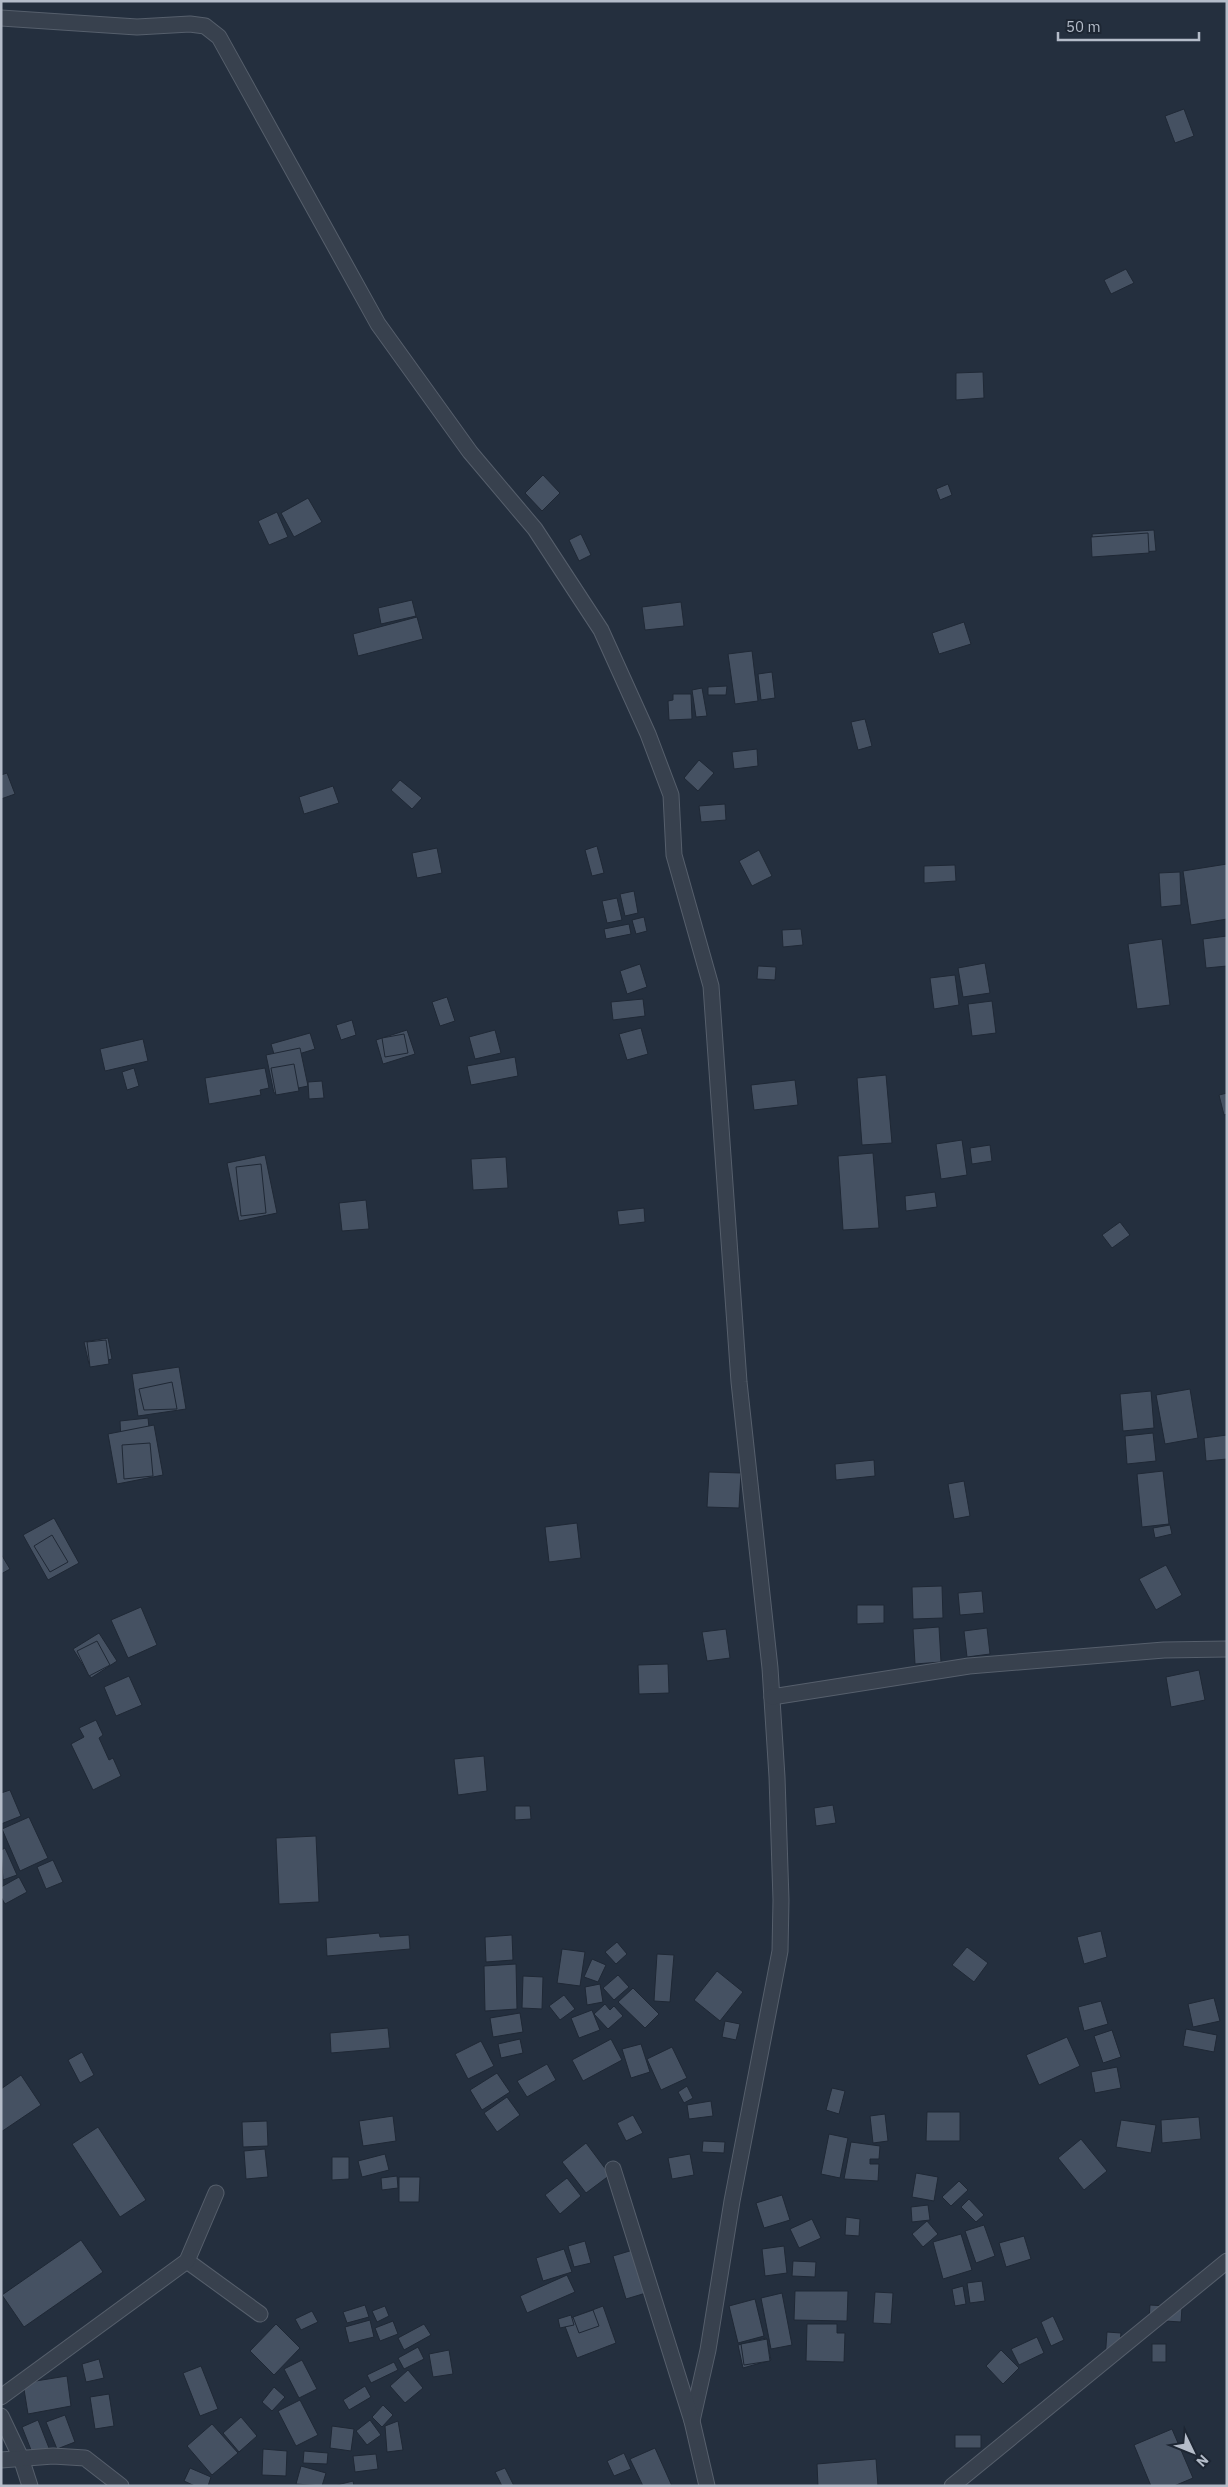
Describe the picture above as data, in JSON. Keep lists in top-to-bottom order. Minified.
{"scale_bar":"50 m","north":"bottom right"}
